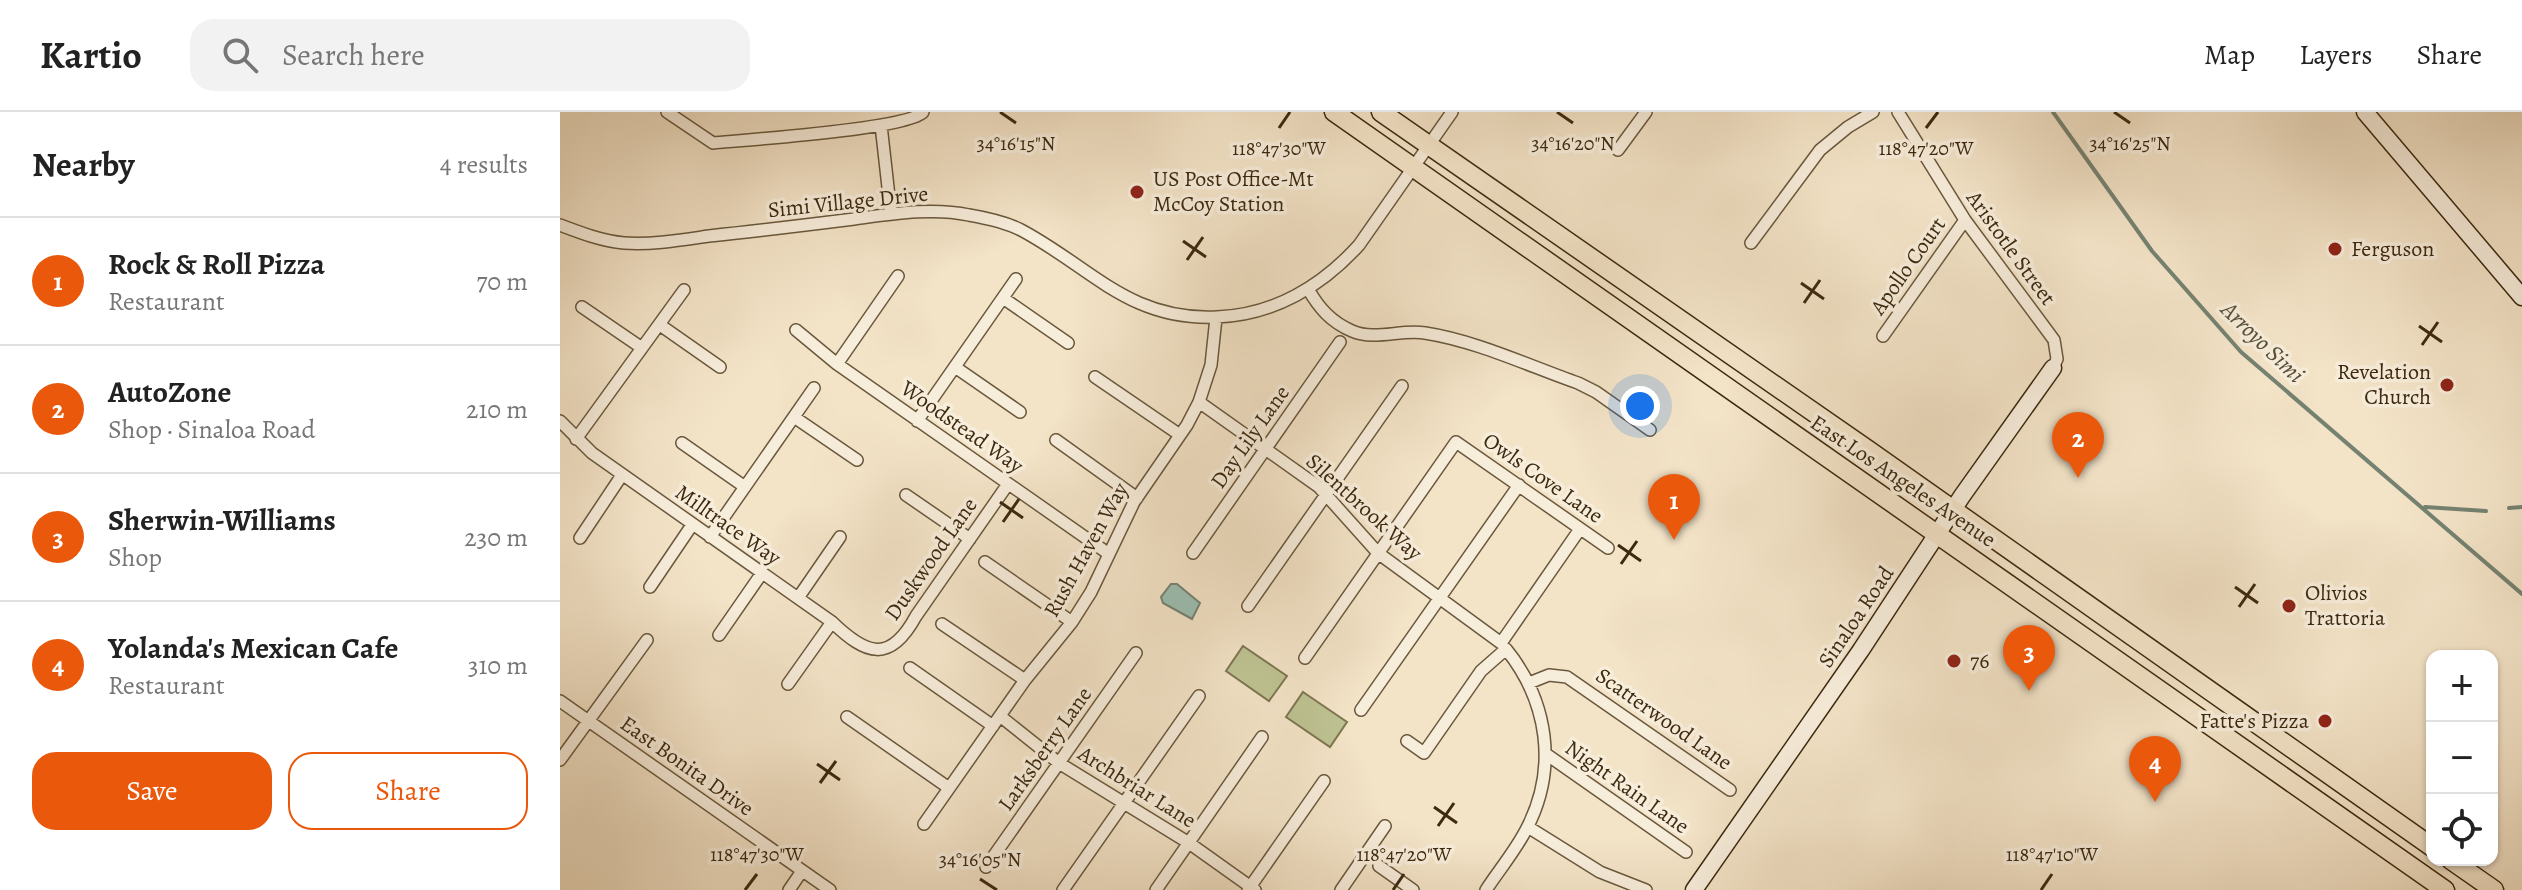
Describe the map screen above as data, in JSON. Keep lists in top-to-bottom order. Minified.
{"streets":{"main road":["East Los Angeles Avenue"],"street":["Simi Village Drive","Aristotle Street","Apollo Court","Woodstead Way","Day Lily Lane","Owls Cove Lane","Silentbrook Way","Milltrace Way","Rush Haven Way","Duskwood Lane","Sinaloa Road","Scatterwood Lane","Larksberry Lane","East Bonita Drive","Archbriar Lane","Night Rain Lane"]},"crossings":[["Simi Village Drive","East Los Angeles Avenue"],["Simi Village Drive","Rush Haven Way"],["Aristotle Street","Apollo Court"],["Aristotle Street","Sinaloa Road"],["Woodstead Way","Rush Haven Way"],["Woodstead Way","Duskwood Lane"],["Day Lily Lane","Silentbrook Way"],["Owls Cove Lane","Silentbrook Way"],["East Los Angeles Avenue","Sinaloa Road"],["Silentbrook Way","Rush Haven Way"],["Silentbrook Way","Scatterwood Lane"],["Silentbrook Way","Night Rain Lane"],["Milltrace Way","Duskwood Lane"],["Rush Haven Way","Archbriar Lane"],["Larksberry Lane","Archbriar Lane"]],"water":["Arroyo Simi"],"places":["US Post Office-Mt McCoy Station","Ferguson","Revelation Church","Olivios Trattoria","76","Fatte's Pizza"],"page":{"header":"Kartio","search":"Search here","nav":["Map","Layers","Share"],"heading":["Nearby","4 results"],"list":[{"mark":"1","name":"Rock & Roll Pizza","note":"Restaurant","value":"70 m"},{"mark":"2","name":"AutoZone","note":"Shop · Sinaloa Road","value":"210 m"},{"mark":"3","name":"Sherwin-Williams","note":"Shop","value":"230 m"},{"mark":"4","name":"Yolanda's Mexican Cafe","note":"Restaurant","value":"310 m"}],"pins":["2","1","3","4"],"map_buttons":["+","−"],"buttons":["Save","Share"]},"coordinates":["34°16'25\"N","34°16'15\"N","34°16'20\"N","118°47'30\"W","118°47'20\"W","118°47'10\"W","34°16'05\"N"]}
